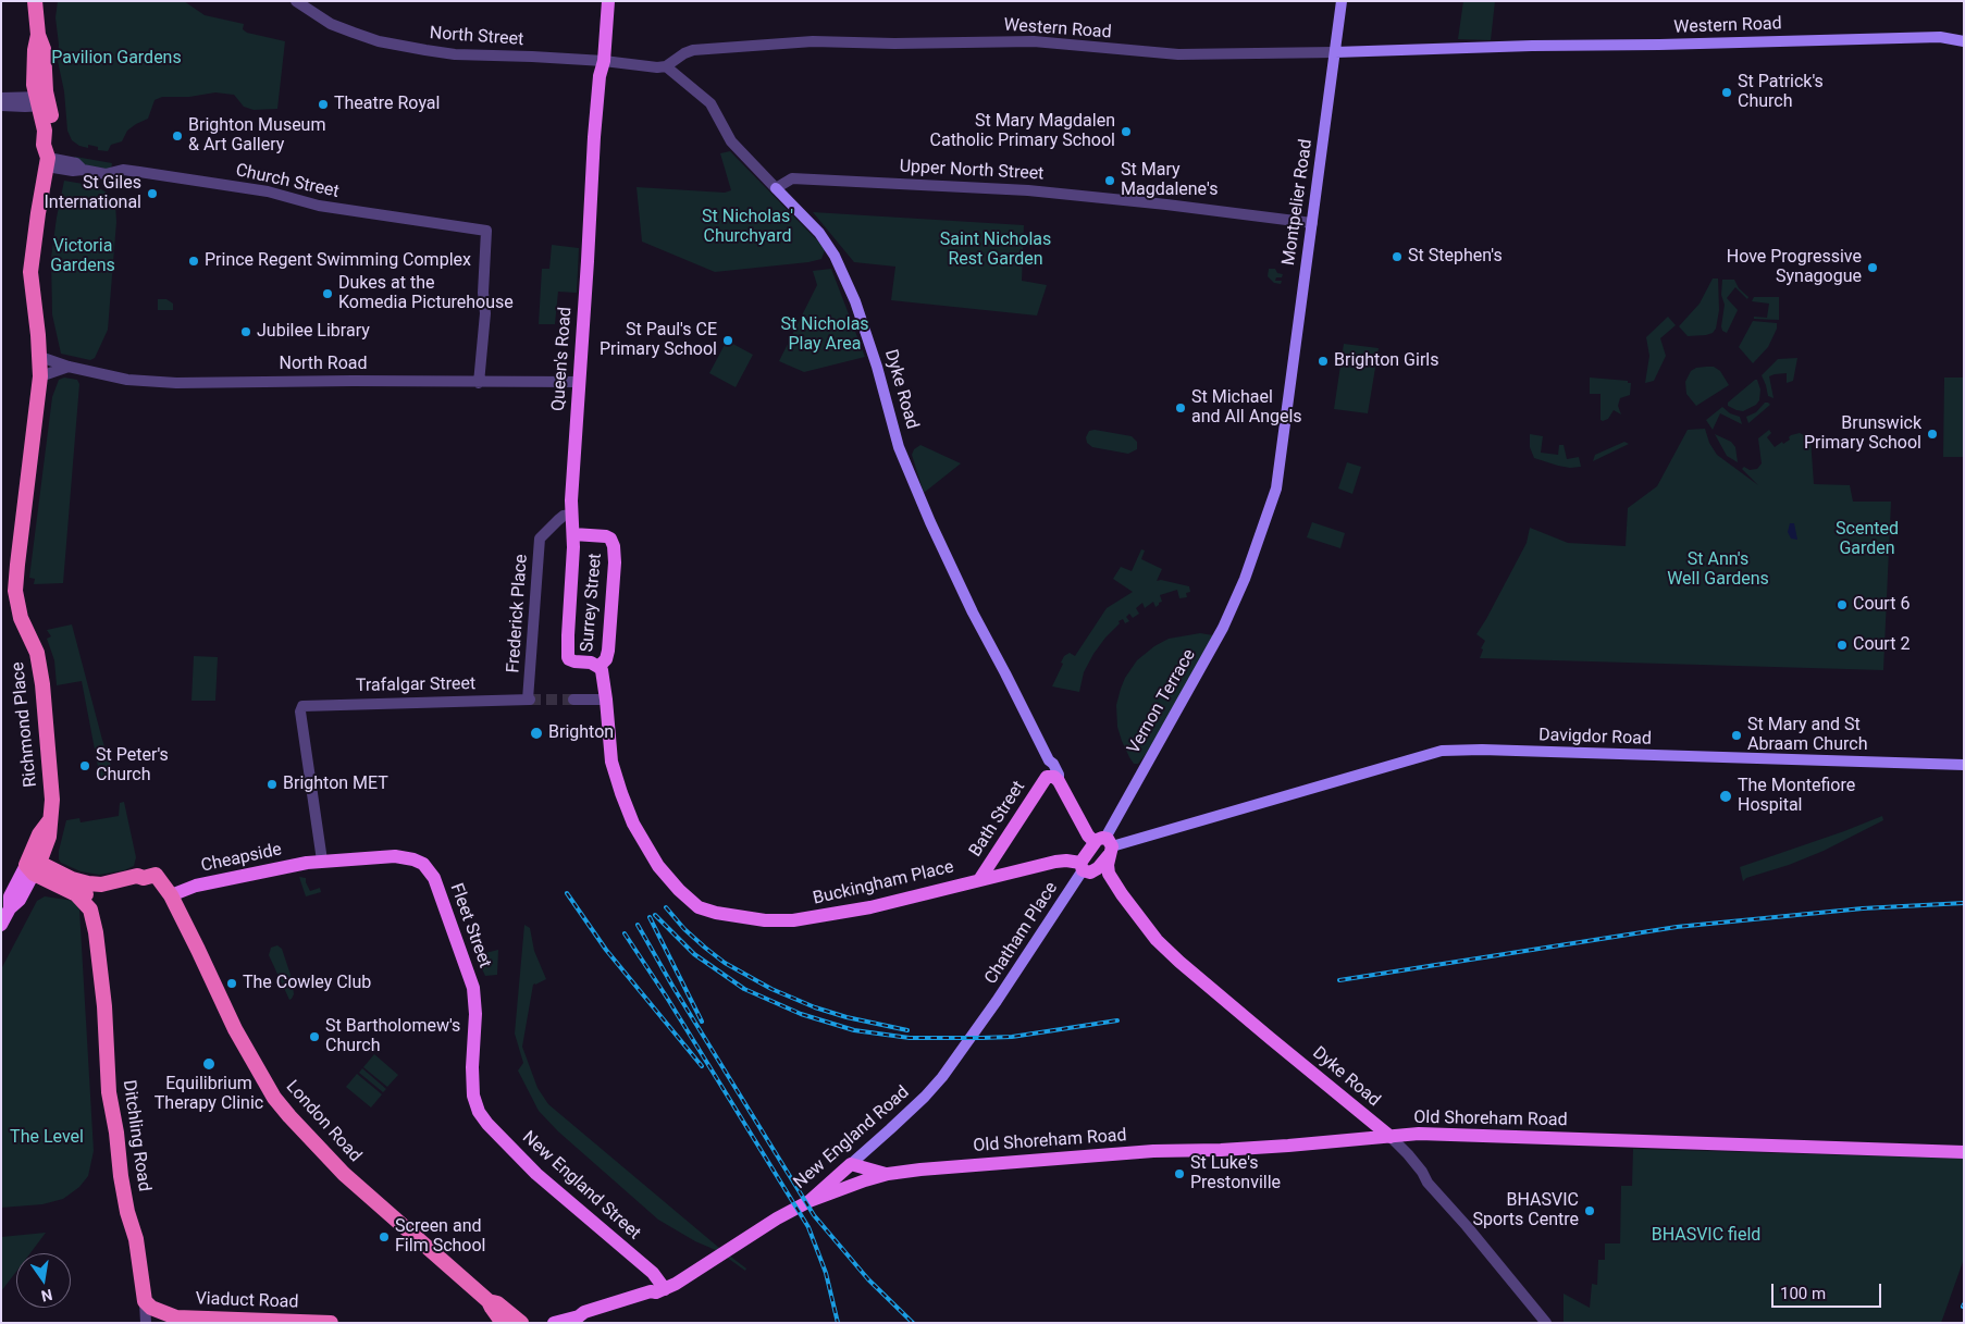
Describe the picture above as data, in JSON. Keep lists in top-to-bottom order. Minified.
{"streets":{"highway":["Richmond Place","London Road","Ditchling Road","Viaduct Road"],"main road":["Western Road","Montpelier Road","Queen's Road","Dyke Road","Surrey Street","Vernon Terrace","Davigdor Road","Bath Street","Cheapside","Buckingham Place","Fleet Street","Chatham Place","Old Shoreham Road","New England Road","New England Street"],"street":["North Street","Upper North Street","Church Street","North Road","Frederick Place","Trafalgar Street"]},"crossings":[["Western Road","North Street"],["Western Road","Montpelier Road"],["Western Road","Dyke Road"],["North Street","Queen's Road"],["North Street","Dyke Road"],["Upper North Street","Montpelier Road"],["Upper North Street","Dyke Road"],["Church Street","North Road"],["Church Street","Richmond Place"],["Montpelier Road","Vernon Terrace"],["Queen's Road","North Road"],["Queen's Road","Surrey Street"],["Queen's Road","Frederick Place"],["North Road","Richmond Place"],["Dyke Road","Vernon Terrace"],["Dyke Road","Davigdor Road"],["Dyke Road","Bath Street"],["Dyke Road","Buckingham Place"],["Dyke Road","Chatham Place"],["Dyke Road","Old Shoreham Road"],["Surrey Street","Buckingham Place"],["Frederick Place","Trafalgar Street"],["Trafalgar Street","Cheapside"],["Trafalgar Street","Fleet Street"],["Vernon Terrace","Davigdor Road"],["Bath Street","Buckingham Place"],["Cheapside","Fleet Street"],["Cheapside","London Road"],["Buckingham Place","Chatham Place"],["Fleet Street","New England Street"],["Chatham Place","New England Road"],["Old Shoreham Road","New England Road"],["Ditchling Road","Viaduct Road"],["New England Road","New England Street"]],"parks":["Pavilion Gardens","St Nicholas' Churchyard","Saint Nicholas Rest Garden","Victoria Gardens","St Nicholas Play Area","Scented Garden","St Ann's Well Gardens","The Level","BHASVIC field"],"places":["St Patrick's Church","Theatre Royal","St Mary Magdalen Catholic Primary School","Brighton Museum & Art Gallery","St Mary Magdalene's","St Giles International","St Stephen's","Prince Regent Swimming Complex","Hove Progressive Synagogue","Dukes at the Komedia Picturehouse","Jubilee Library","St Paul's CE Primary School","Brighton Girls","St Michael and All Angels","Brunswick Primary School","Court 6","Court 2","Brighton","St Mary and St Abraam Church","St Peter's Church","Brighton MET","The Montefiore Hospital","The Cowley Club","St Bartholomew's Church","Equilibrium Therapy Clinic","St Luke's Prestonville","BHASVIC Sports Centre","Screen and Film School"],"scale_bar":"100 m","north":"bottom"}
